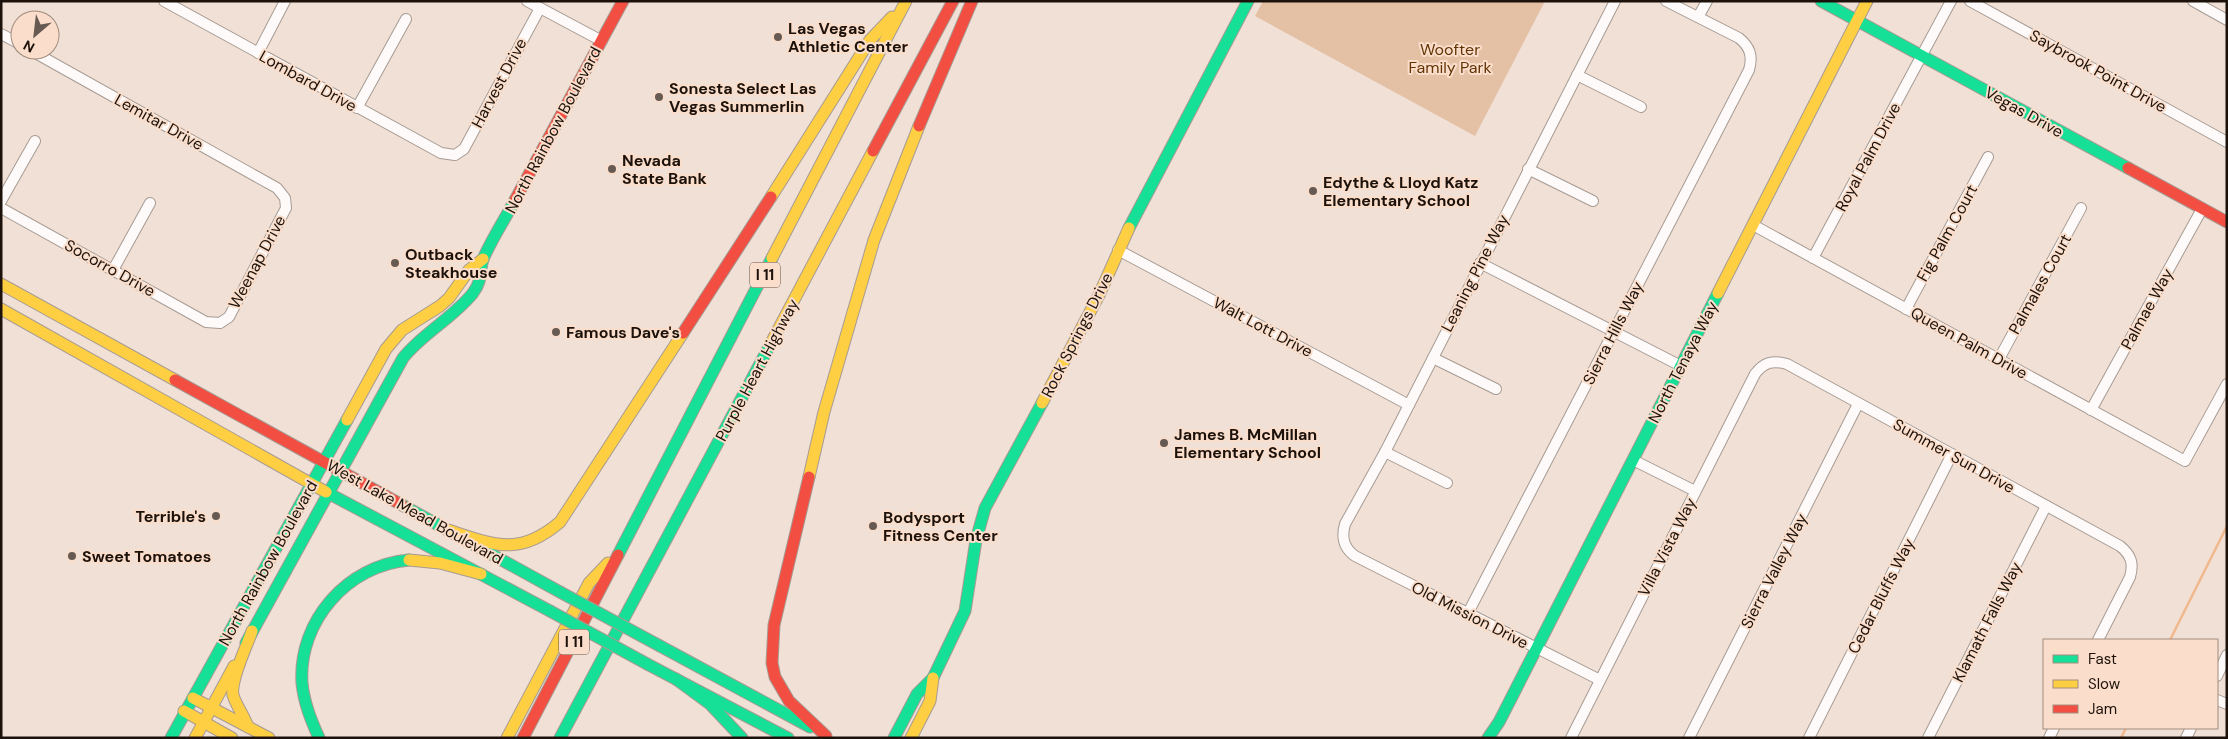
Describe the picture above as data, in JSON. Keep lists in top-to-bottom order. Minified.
{"streets":{"main road":["Vegas Drive","North Rainbow Boulevard","I 11","Rock Springs Drive","North Tenaya Way","Purple Heart Highway","West Lake Mead Boulevard"],"street":["Saybrook Point Drive","Lombard Drive","Harvest Drive","Lemitar Drive","Royal Palm Drive","Fig Palm Court","Weenap Drive","Socorro Drive","Leaning Pine Way","Palmales Court","Palmae Way","Walt Lott Drive","Sierra Hills Way","Queen Palm Drive","Summer Sun Drive","Villa Vista Way","Sierra Valley Way","Cedar Bluffs Way","Old Mission Drive","Klamath Falls Way"]},"crossings":[["Lombard Drive","Harvest Drive"],["Vegas Drive","Royal Palm Drive"],["Vegas Drive","Palmae Way"],["Vegas Drive","North Tenaya Way"],["Lemitar Drive","Weenap Drive"],["North Rainbow Boulevard","West Lake Mead Boulevard"],["Royal Palm Drive","Queen Palm Drive"],["Fig Palm Court","Queen Palm Drive"],["Weenap Drive","Socorro Drive"],["Leaning Pine Way","Walt Lott Drive"],["Leaning Pine Way","Old Mission Drive"],["Palmales Court","Queen Palm Drive"],["Palmae Way","Queen Palm Drive"],["Walt Lott Drive","Rock Springs Drive"],["Sierra Hills Way","Old Mission Drive"],["Queen Palm Drive","North Tenaya Way"],["North Tenaya Way","Old Mission Drive"],["Summer Sun Drive","Villa Vista Way"],["Summer Sun Drive","Sierra Valley Way"],["Summer Sun Drive","Cedar Bluffs Way"],["Summer Sun Drive","Klamath Falls Way"],["Villa Vista Way","Old Mission Drive"]],"parks":["Woofter Family Park"],"places":["Las Vegas Athletic Center","Sonesta Select Las Vegas Summerlin","Nevada State Bank","Edythe & Lloyd Katz Elementary School","Outback Steakhouse","Famous Dave's","James B. McMillan Elementary School","Terrible's","Bodysport Fitness Center","Sweet Tomatoes"],"legend":["Fast","Slow","Jam"],"north":"bottom left"}
